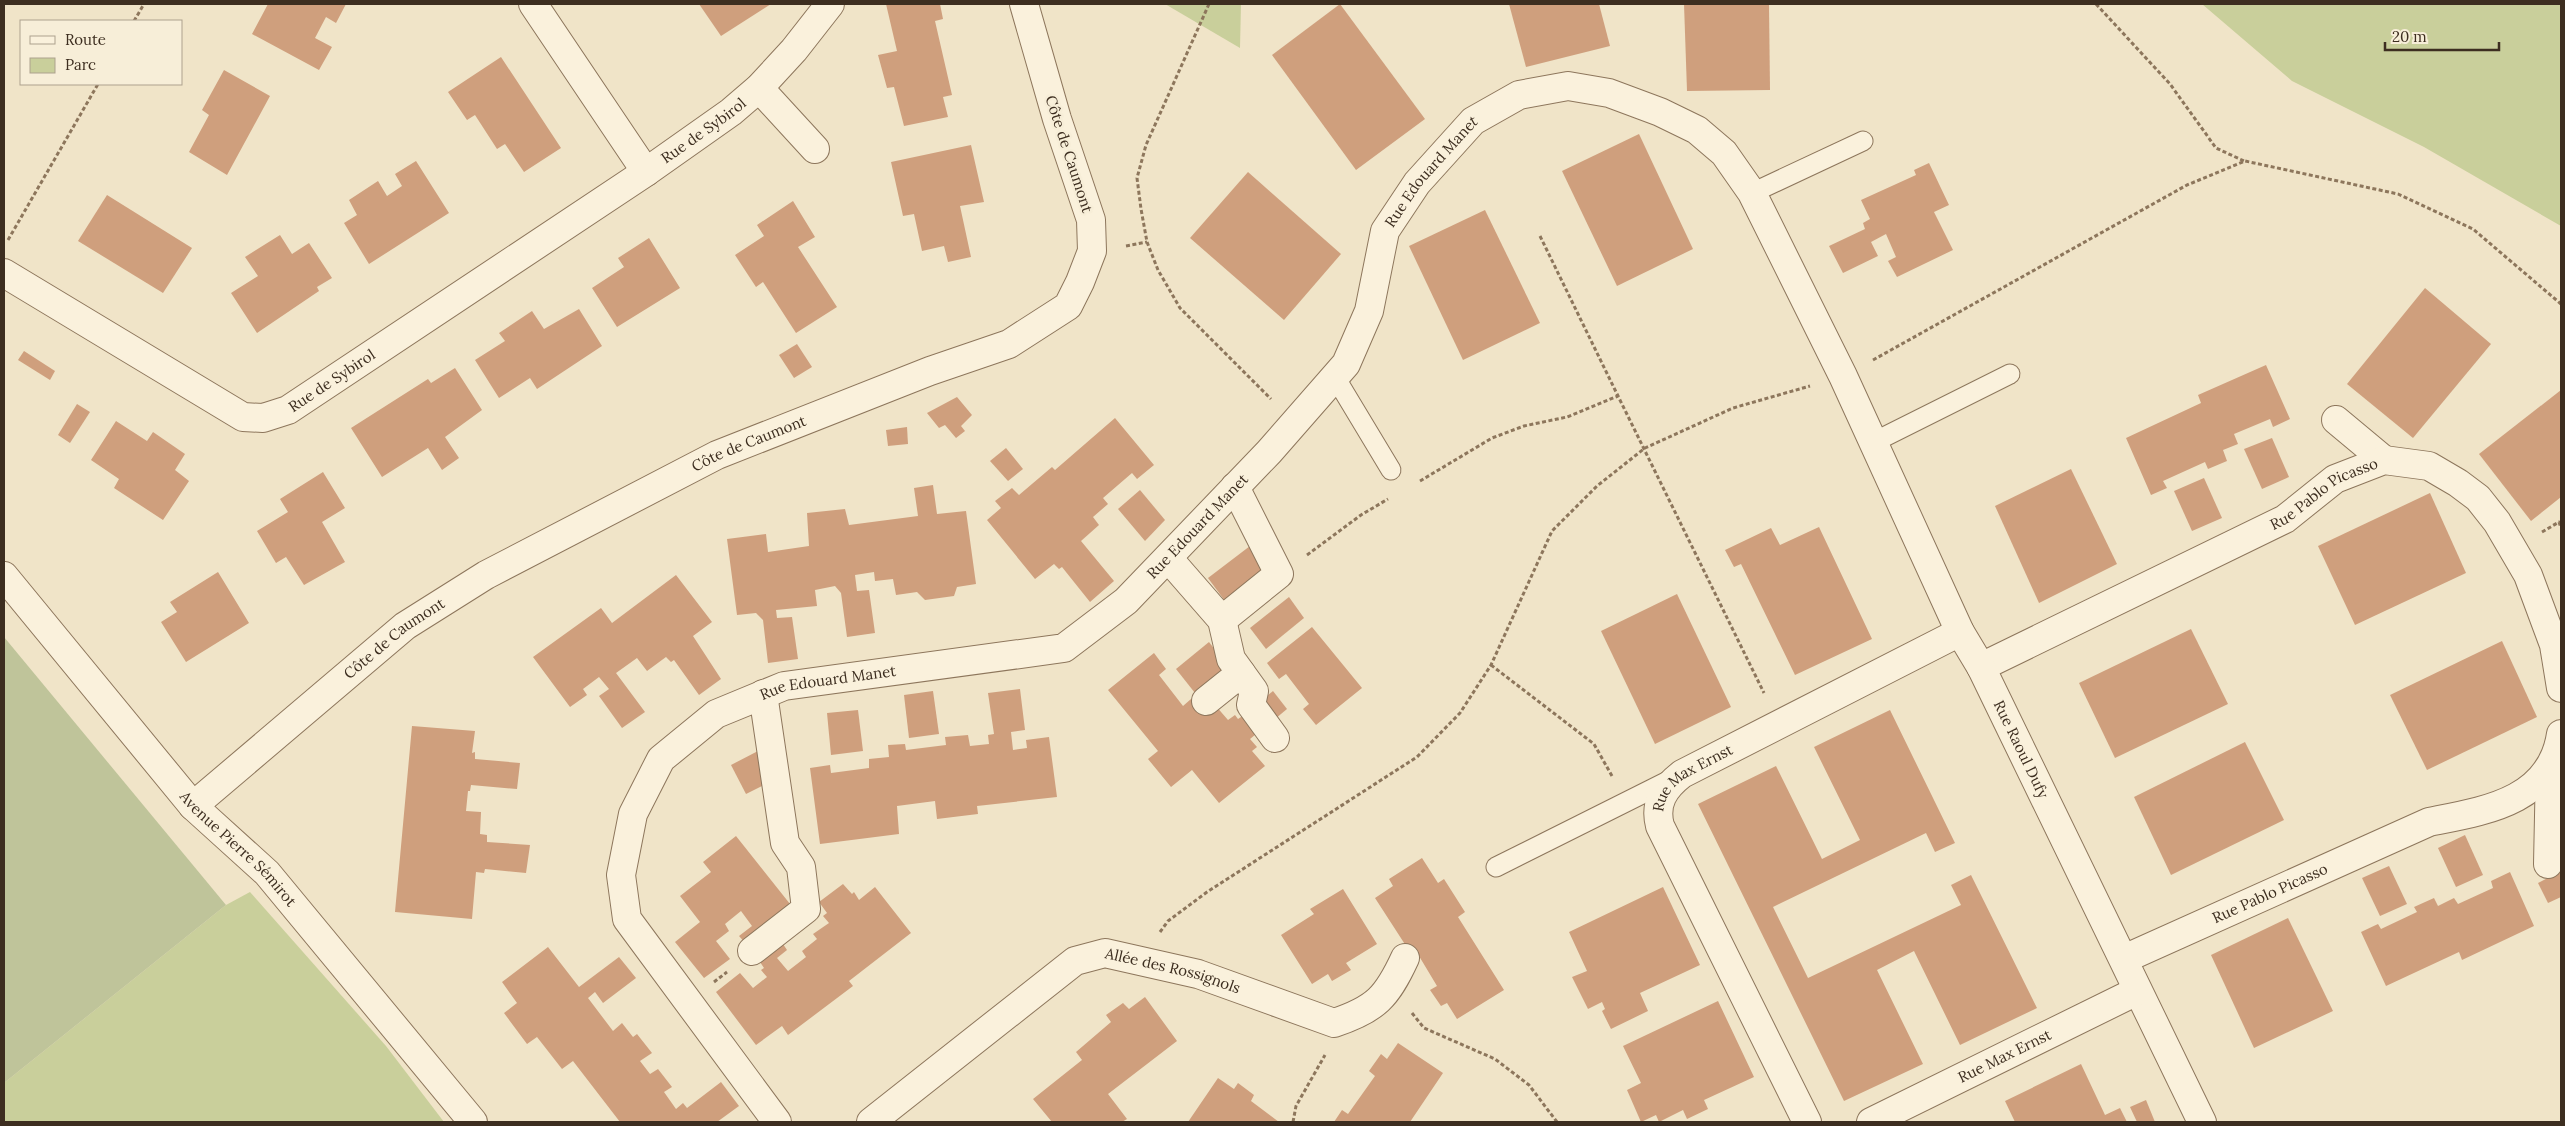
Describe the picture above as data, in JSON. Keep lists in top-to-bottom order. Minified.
{"streets":{"street":["Rue de Sybirol","Côte de Caumont","Rue Edouard Manet","Rue Pablo Picasso","Rue Raoul Dufy","Rue Max Ernst","Avenue Pierre Sémirot","Allée des Rossignols"]},"crossings":[["Côte de Caumont","Avenue Pierre Sémirot"],["Rue Edouard Manet","Rue Raoul Dufy"],["Rue Pablo Picasso","Rue Raoul Dufy"],["Rue Raoul Dufy","Rue Max Ernst"]],"legend":["Route","Parc"],"scale_bar":"20 m"}
